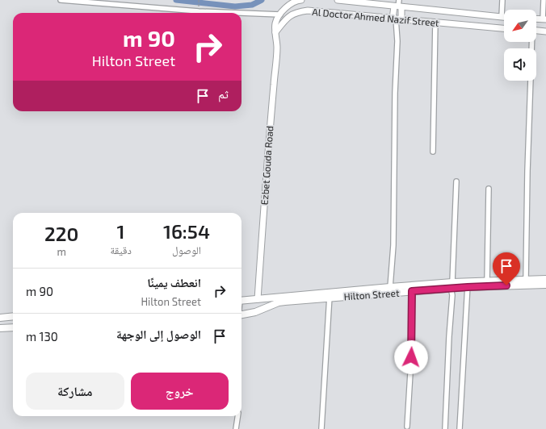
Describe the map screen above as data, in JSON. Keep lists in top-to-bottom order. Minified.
{"streets":{"main road":["Hilton Street"],"street":["Al Doctor Ahmed Nazif Street","Ezbet Gouda Road"]},"crossings":[["Al Doctor Ahmed Nazif Street","Ezbet Gouda Road"],["Ezbet Gouda Road","Hilton Street"]],"north":"bottom left","page":{"turn":["90 m","Hilton Street"],"then":"ثم","eta":["16:54","الوصول","1","دقيقة","220","m"],"list":[{"name":"انعطف يمينًا","note":"Hilton Street","value":"90 m"},{"name":"الوصول إلى الوجهة","value":"130 m"}],"buttons":["خروج","مشاركة"]}}
